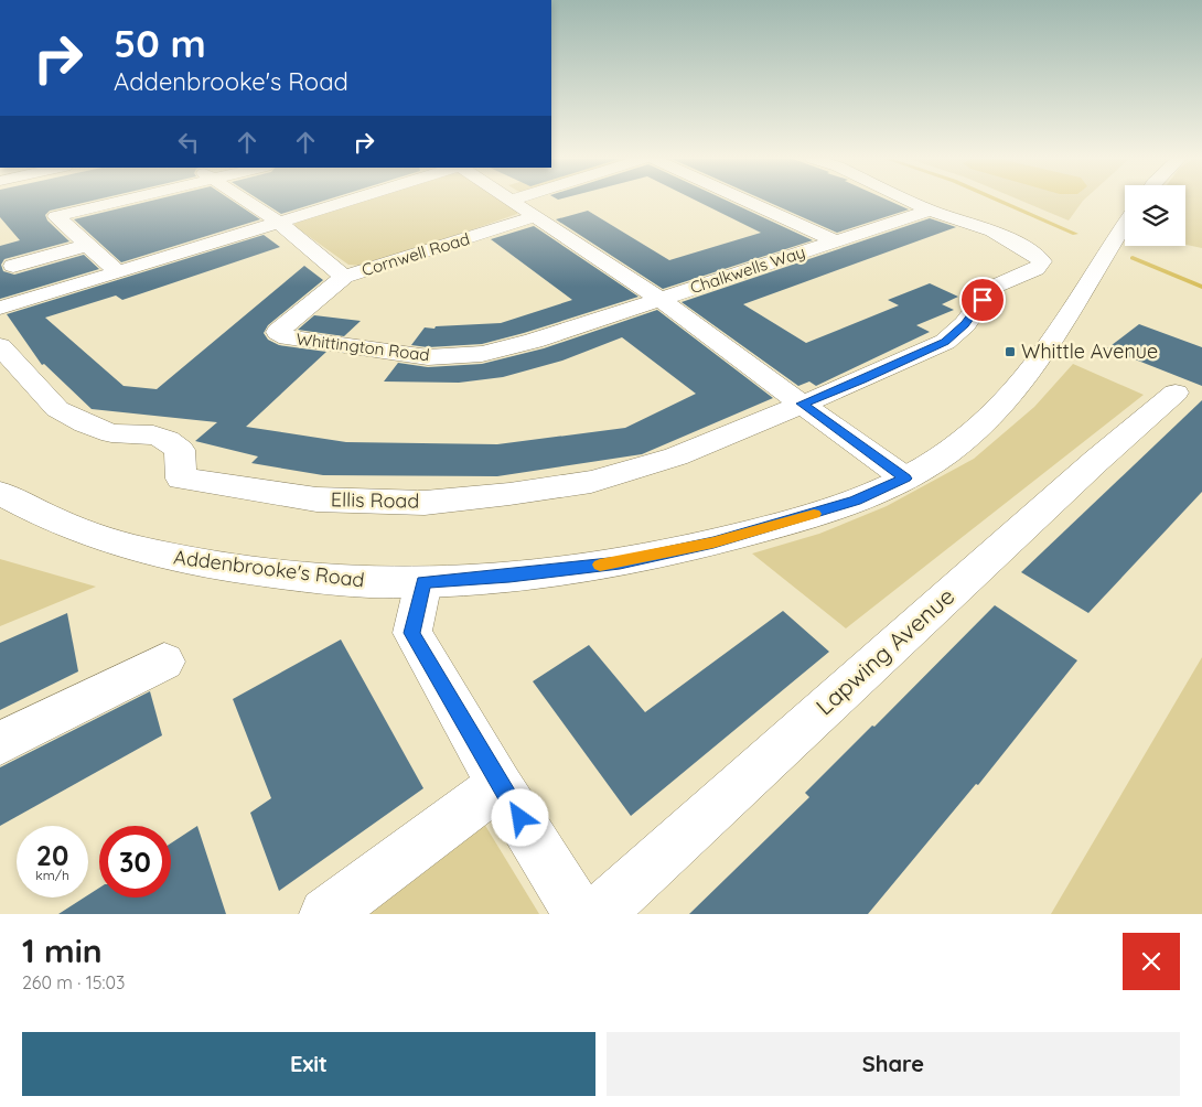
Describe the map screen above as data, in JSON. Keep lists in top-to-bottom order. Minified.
{"streets":{"street":["Cornwell Road","Chalkwells Way","Whittington Road","Ellis Road","Addenbrooke's Road","Lapwing Avenue"]},"crossings":[["Cornwell Road","Whittington Road"],["Chalkwells Way","Whittington Road"]],"places":{"transit":["Whittle Avenue"]},"page":{"turn":["50 m","Addenbrooke's Road"],"speed":"20 km/h","limit":"30","heading":["1 min","260 m · 15:03"],"buttons":["Exit","Share"]}}
